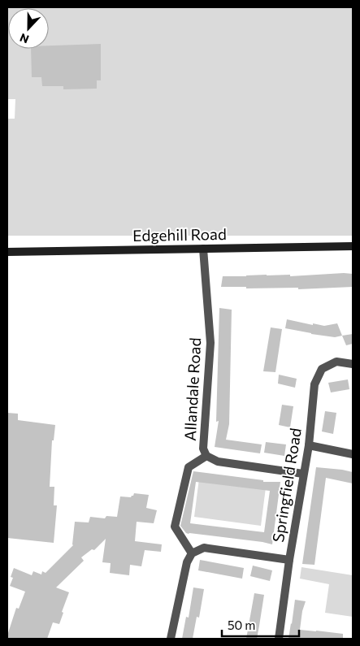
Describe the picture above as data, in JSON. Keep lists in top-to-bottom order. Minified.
{"streets":{"street":["Edgehill Road","Allandale Road","Springfield Road"]},"crossings":[["Edgehill Road","Allandale Road"],["Allandale Road","Springfield Road"]],"scale_bar":"50 m","north":"bottom"}
